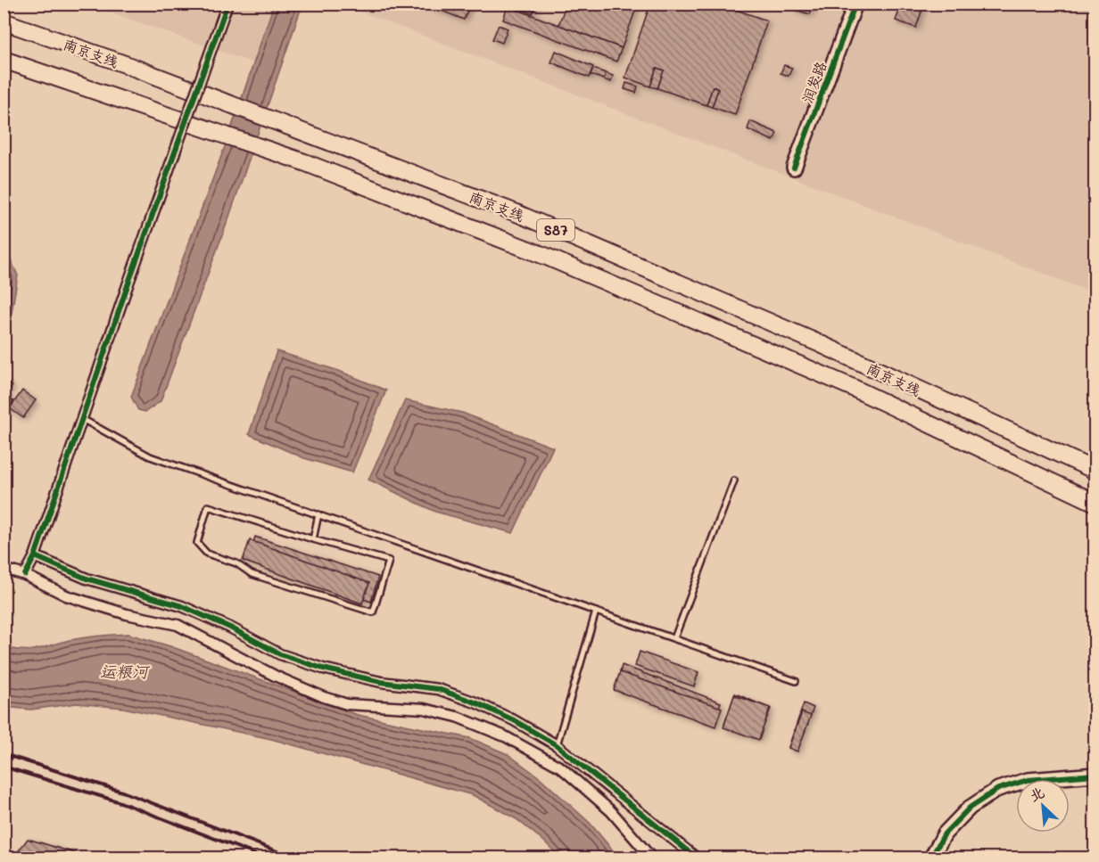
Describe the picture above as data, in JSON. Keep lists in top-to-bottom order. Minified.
{"streets":{"highway":["南京支线","S87"],"street":["润发路"]},"water":["运粮河"],"north":"top left"}
